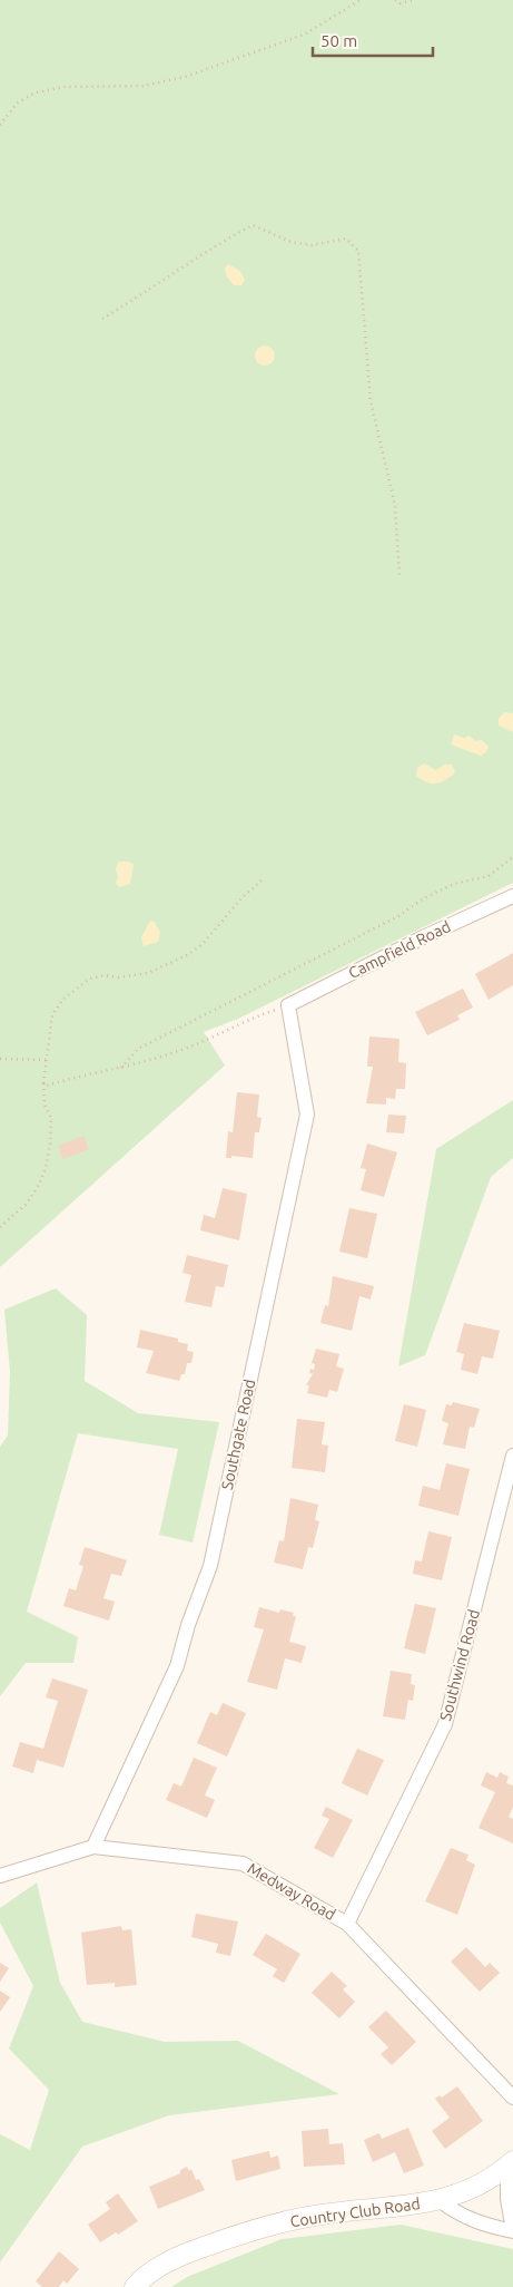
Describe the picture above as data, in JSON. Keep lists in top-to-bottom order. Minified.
{"streets":{"street":["Campfield Road","Southgate Road","Southwind Road","Medway Road","Country Club Road"]},"crossings":[["Campfield Road","Southgate Road"],["Southgate Road","Medway Road"],["Southwind Road","Medway Road"]],"scale_bar":"50 m"}
